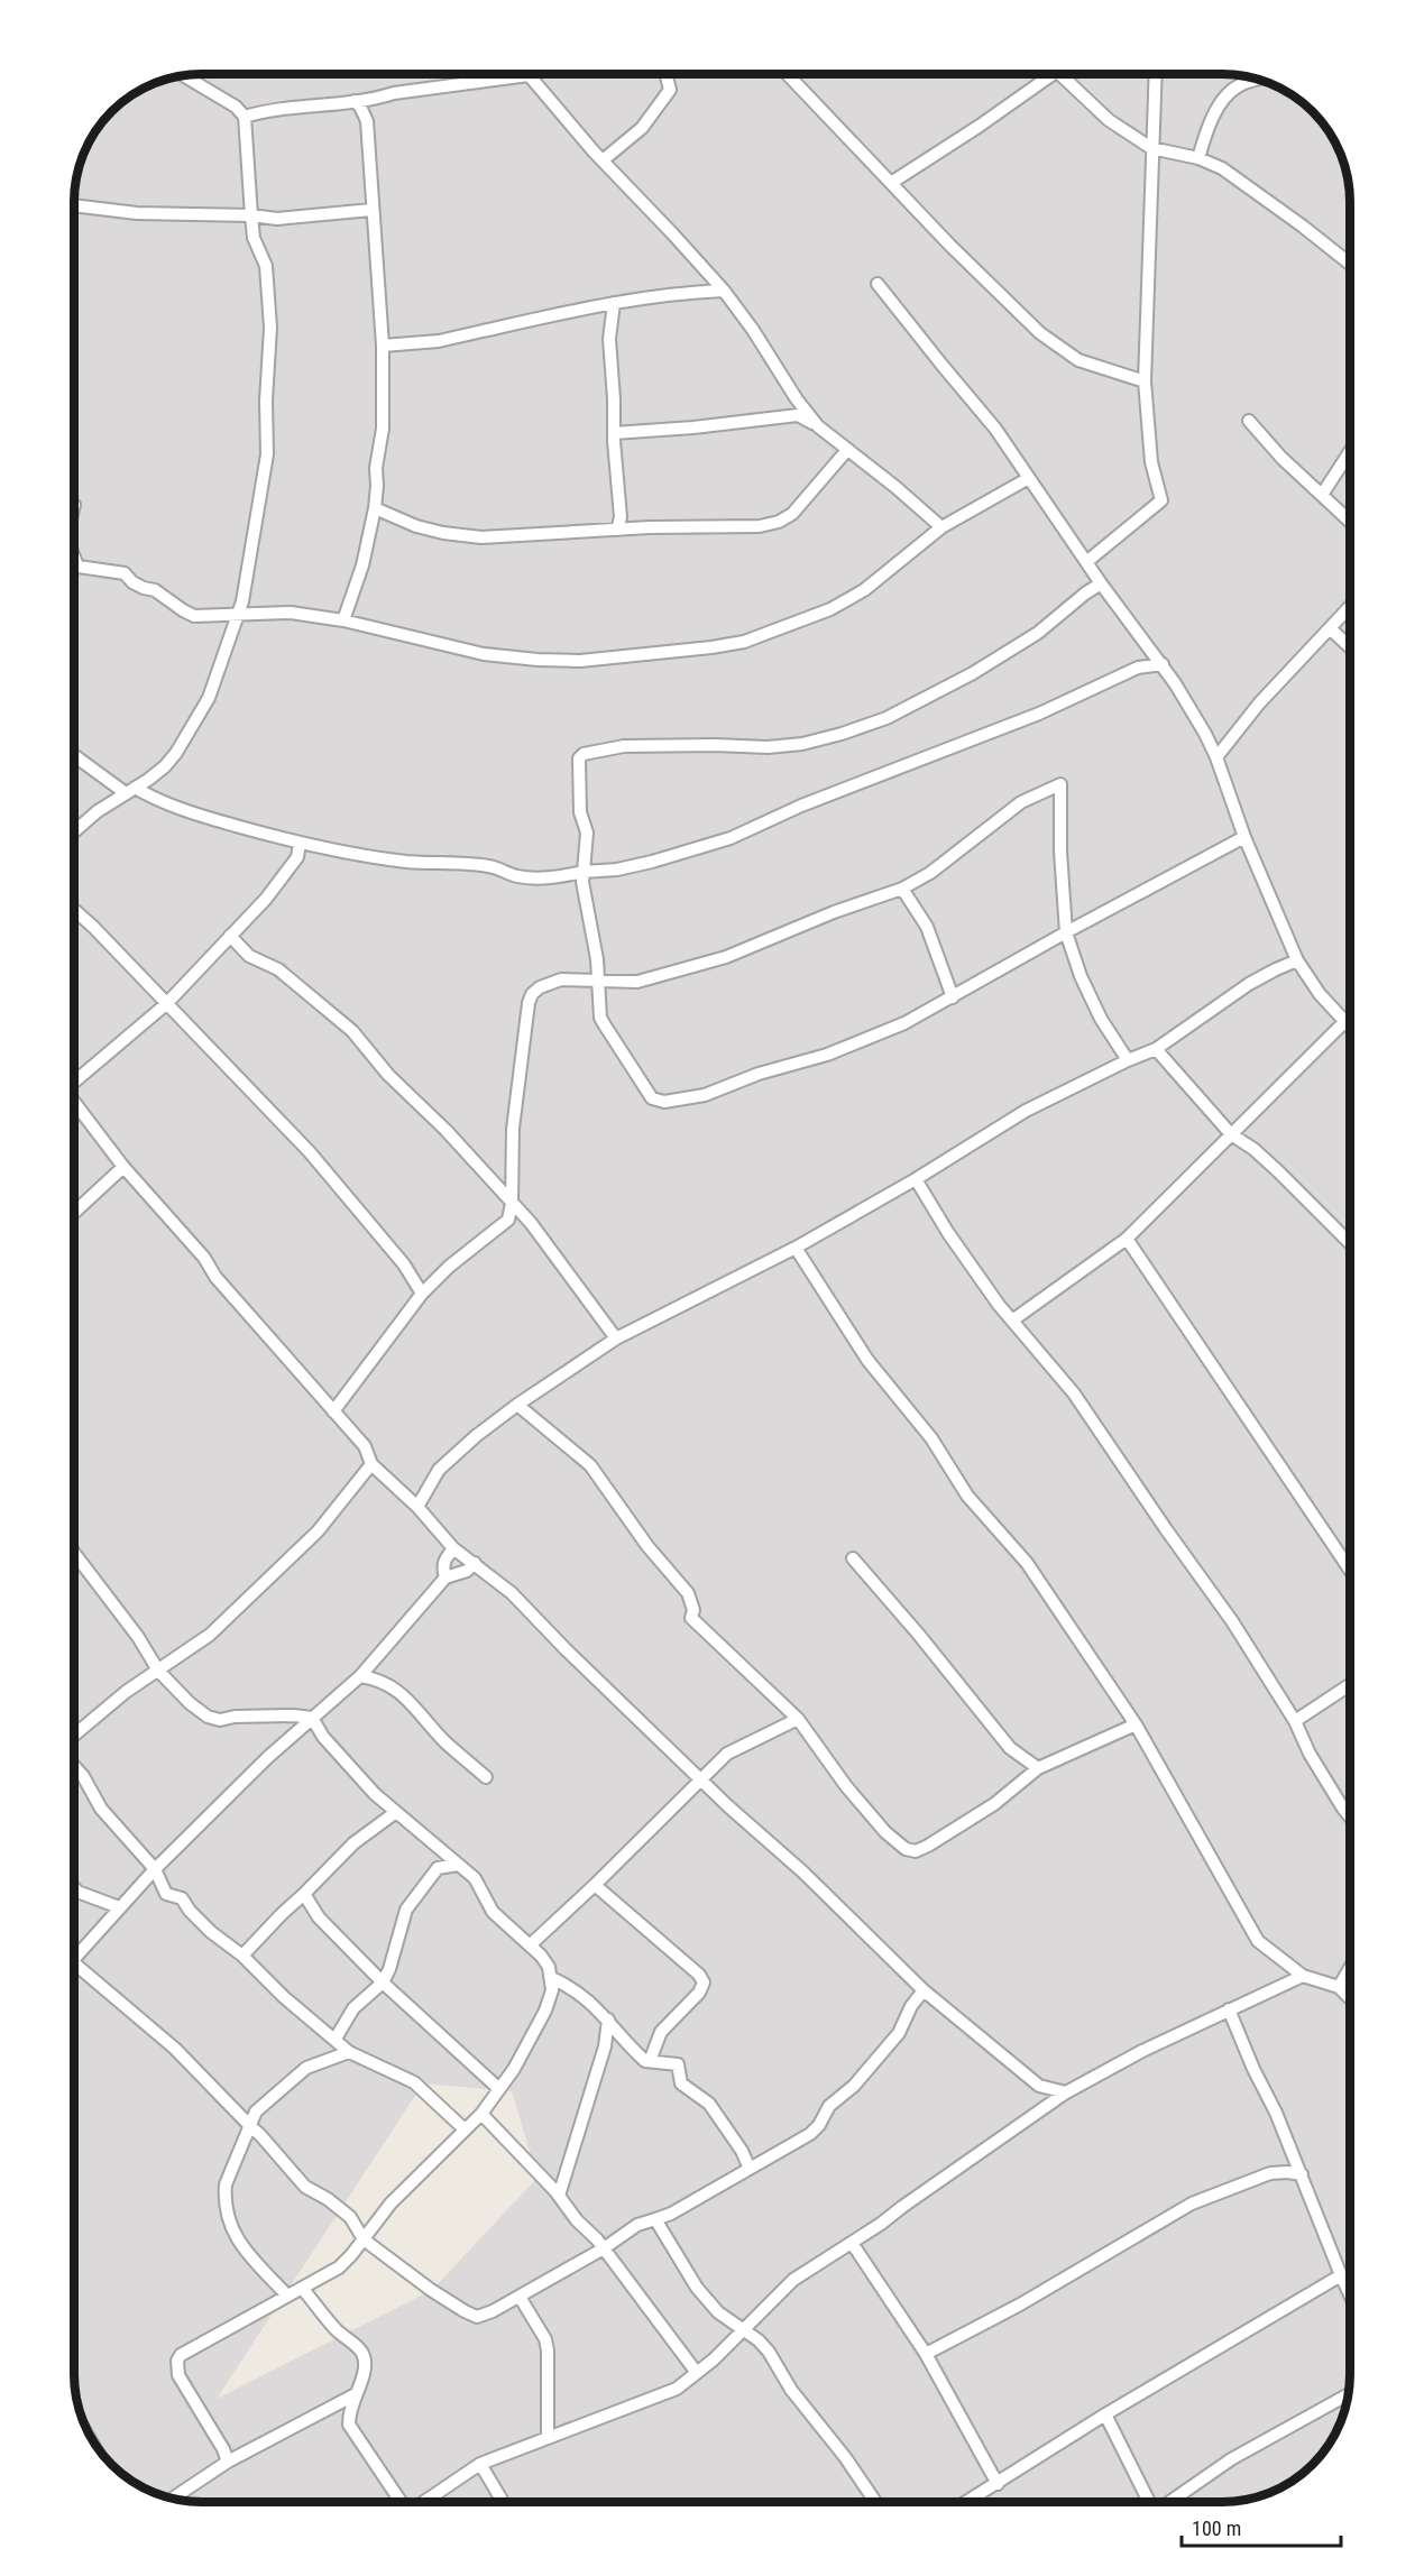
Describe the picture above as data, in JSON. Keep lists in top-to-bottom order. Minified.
{"scale_bar":"100 m"}
